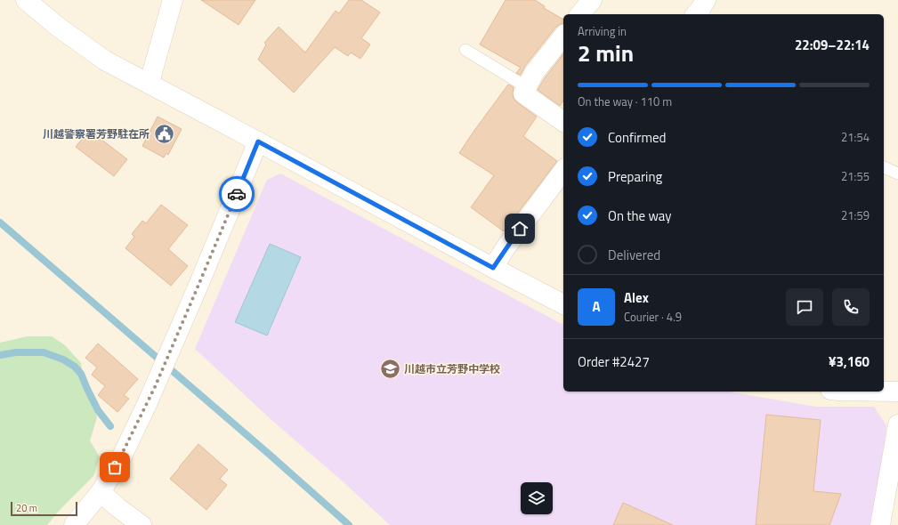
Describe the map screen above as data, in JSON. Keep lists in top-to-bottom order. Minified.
{"places":{"public building":["川越警察署芳野駐在所"],"school or university":["川越市立芳野中学校"]},"scale_bar":"20 m","page":{"heading":["2 min","Arriving in","22:09–22:14"],"panel":["Alex","Courier · 4.9","Order #2427","¥3,160"],"bar":"On the way · 110 m","list":[["Confirmed","21:54"],["Preparing","21:55"],["On the way","21:59"],"Delivered"],"round":"A","scale":"20 m"}}
